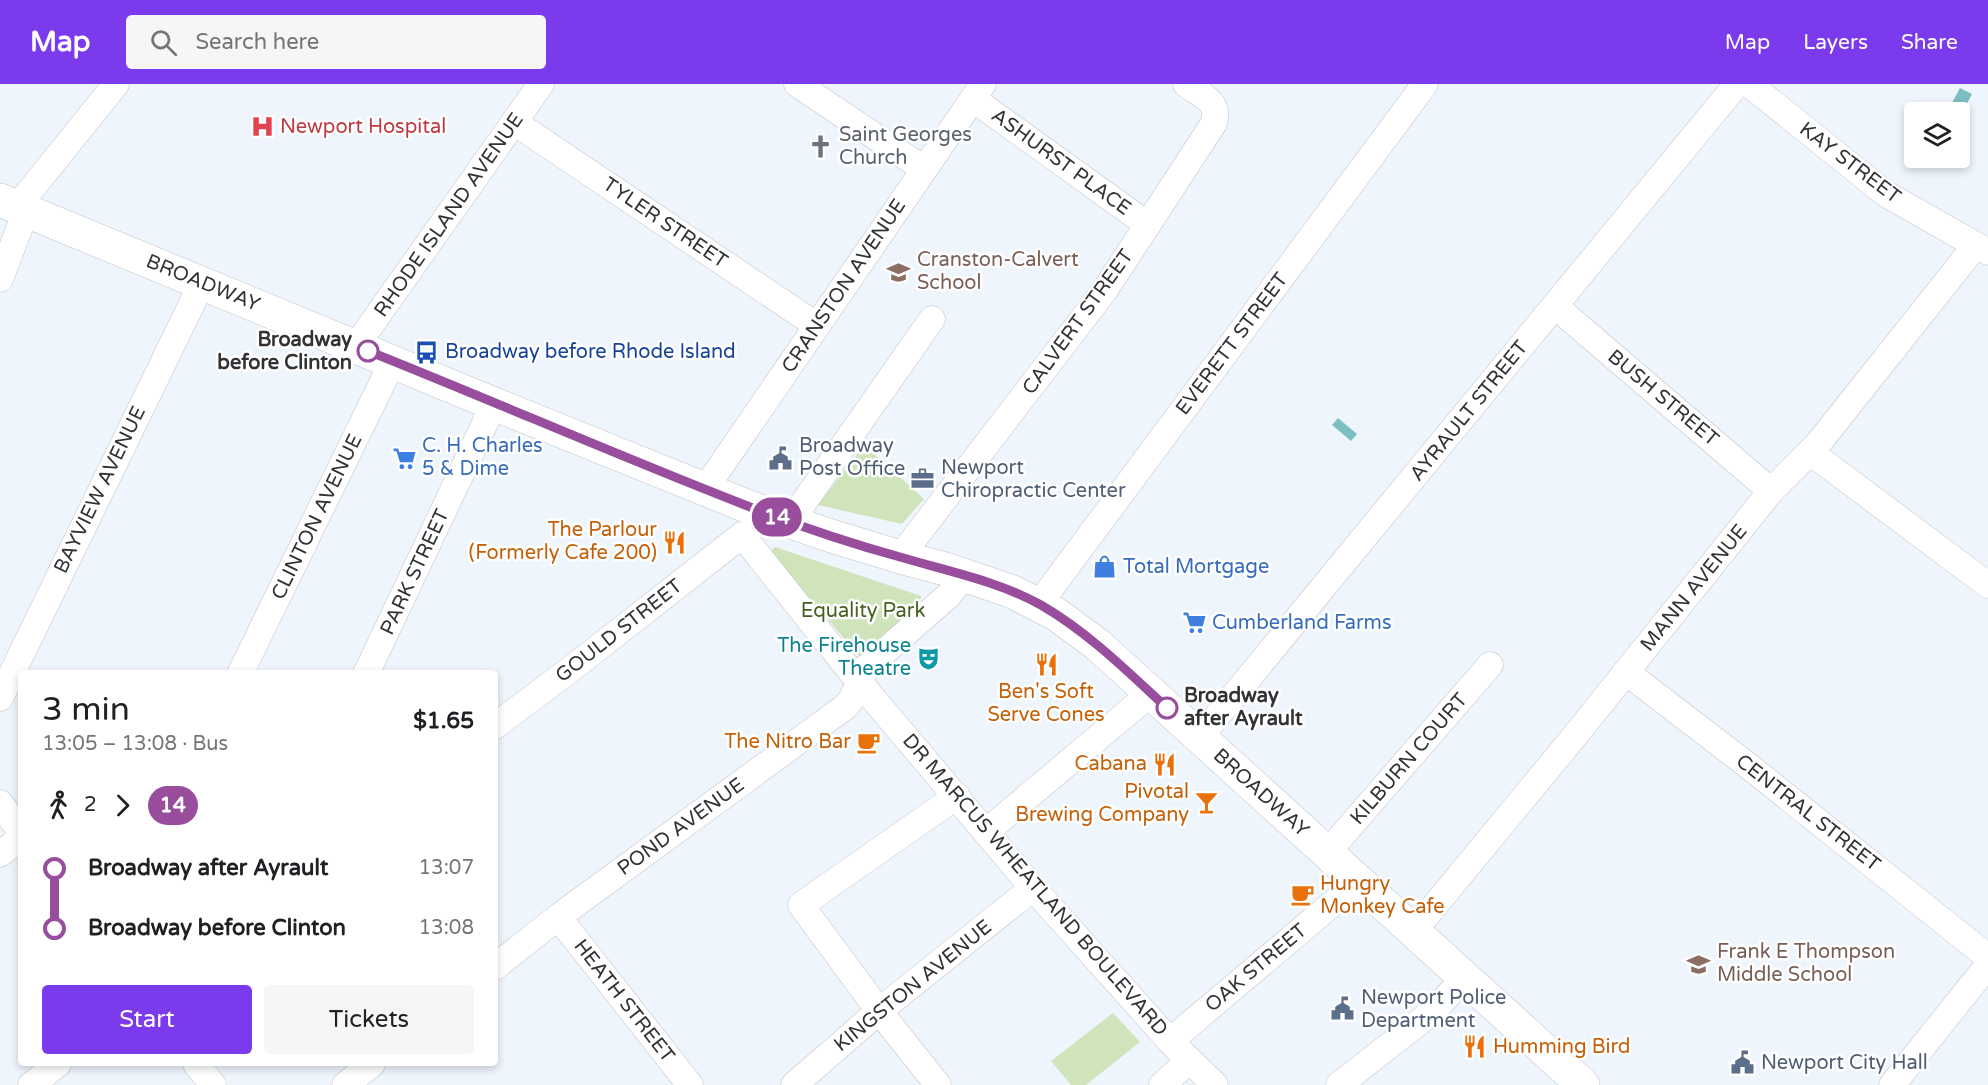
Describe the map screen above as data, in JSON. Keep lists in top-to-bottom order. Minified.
{"streets":{"main road":["BROADWAY"],"street":["ASHURST PLACE","KAY STREET","RHODE ISLAND AVENUE","TYLER STREET","CRANSTON AVENUE","CALVERT STREET","EVERETT STREET","BUSH STREET","AYRAULT STREET","BAYVIEW AVENUE","CLINTON AVENUE","PARK STREET","MANN AVENUE","GOULD STREET","KILBURN COURT","CENTRAL STREET","POND AVENUE","DR MARCUS WHEATLAND BOULEVARD","OAK STREET","KINGSTON AVENUE","HEATH STREET"]},"crossings":[["ASHURST PLACE","CRANSTON AVENUE"],["ASHURST PLACE","CALVERT STREET"],["KAY STREET","MANN AVENUE"],["RHODE ISLAND AVENUE","TYLER STREET"],["RHODE ISLAND AVENUE","BROADWAY"],["TYLER STREET","CRANSTON AVENUE"],["BROADWAY","CRANSTON AVENUE"],["BROADWAY","CALVERT STREET"],["BROADWAY","EVERETT STREET"],["BROADWAY","AYRAULT STREET"],["BROADWAY","BAYVIEW AVENUE"],["BROADWAY","CLINTON AVENUE"],["BROADWAY","PARK STREET"],["BROADWAY","MANN AVENUE"],["BROADWAY","GOULD STREET"],["BROADWAY","KILBURN COURT"],["BROADWAY","POND AVENUE"],["BROADWAY","DR MARCUS WHEATLAND BOULEVARD"],["BROADWAY","OAK STREET"],["BUSH STREET","AYRAULT STREET"],["BUSH STREET","MANN AVENUE"],["MANN AVENUE","CENTRAL STREET"],["GOULD STREET","DR MARCUS WHEATLAND BOULEVARD"],["POND AVENUE","DR MARCUS WHEATLAND BOULEVARD"],["POND AVENUE","HEATH STREET"],["DR MARCUS WHEATLAND BOULEVARD","OAK STREET"],["DR MARCUS WHEATLAND BOULEVARD","KINGSTON AVENUE"]],"parks":["Equality Park"],"places":{"hospital":["Newport Hospital"],"church":["Saint Georges Church"],"school or university":["Cranston-Calvert School","Frank E Thompson Middle School"],"other":["Broadway before Clinton","Broadway after Ayrault"],"bus stop":["Broadway before Rhode Island"],"supermarket":["C. H. Charles 5 & Dime","Cumberland Farms"],"public building":["Broadway Post Office","Newport Police Department","Newport City Hall"],"office":["Newport Chiropractic Center"],"restaurant":["The Parlour (Formerly Cafe 200)","Ben's Soft Serve Cones","Cabana","Humming Bird"],"shop":["Total Mortgage"],"theatre":["The Firehouse Theatre"],"cafe":["The Nitro Bar","Hungry Monkey Cafe"],"bar":["Pivotal Brewing Company"]},"lines":["bus line 14"],"page":{"header":"Map","search":"Search here","nav":["Map","Layers","Share"],"on_map":"14","heading":["3 min","13:05 – 13:08 · Bus","$1.65"],"legs":["2","14"],"list":[{"name":"Broadway after Ayrault","value":"13:07"},{"name":"Broadway before Clinton","value":"13:08"}],"buttons":["Start","Tickets"]}}
